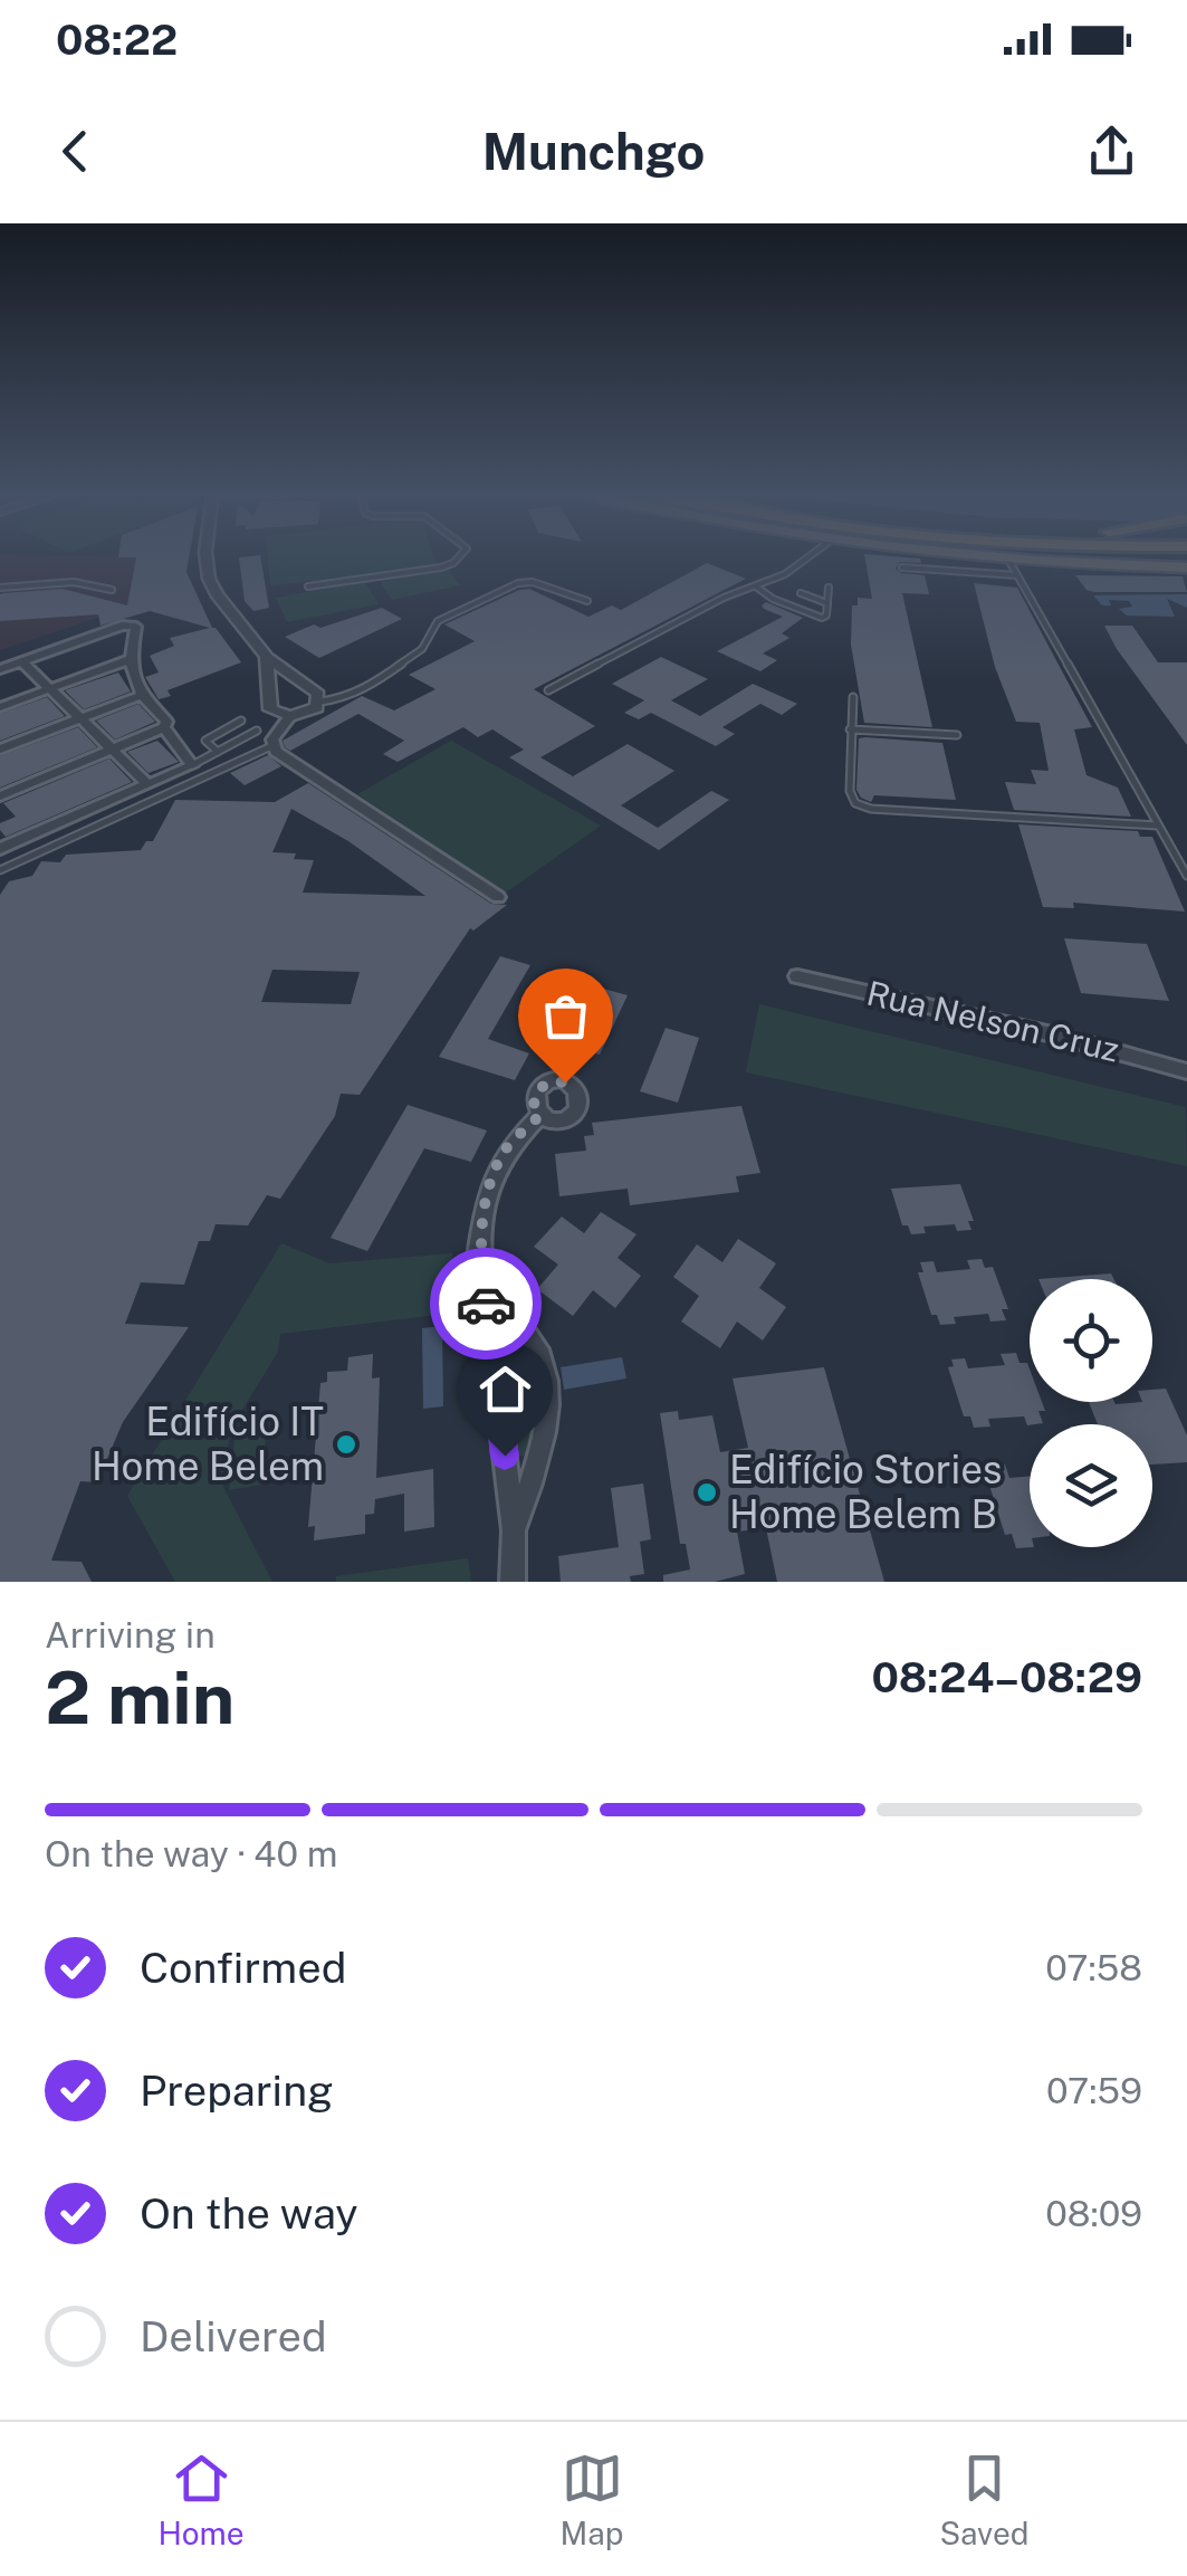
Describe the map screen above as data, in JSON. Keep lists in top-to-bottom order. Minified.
{"streets":{"street":["Rua Nelson Cruz"]},"places":["Edifício IT Home Belem","Edifício Stories Home Belem B"],"page":{"status":"08:22","header":"Munchgo","heading":["2 min","Arriving in","08:24–08:29"],"bar":"On the way · 40 m","list":[["Confirmed","07:58"],["Preparing","07:59"],["On the way","08:09"],"Delivered"],"tabs":["Home","Map","Saved"]}}
